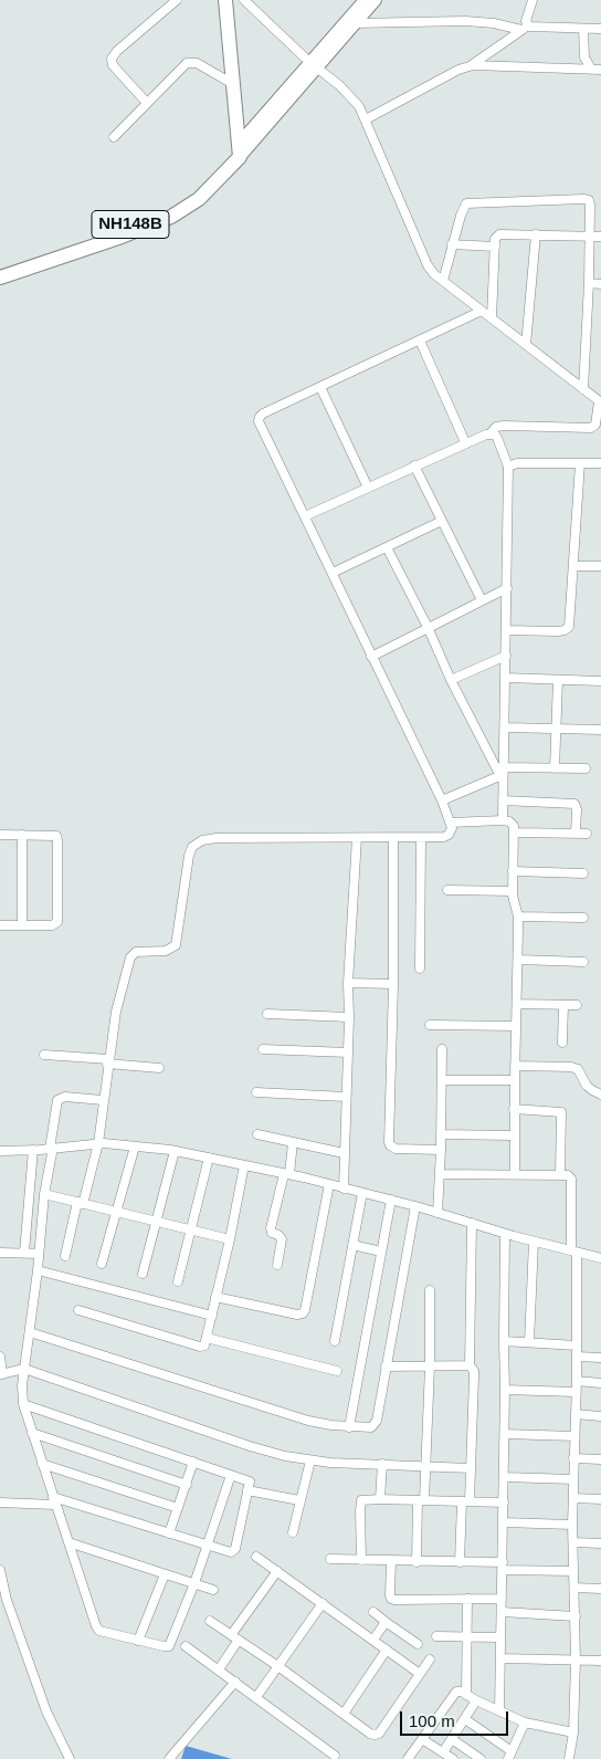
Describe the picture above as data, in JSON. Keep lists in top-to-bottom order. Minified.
{"streets":{"highway":["NH148B"]},"scale_bar":"100 m"}
